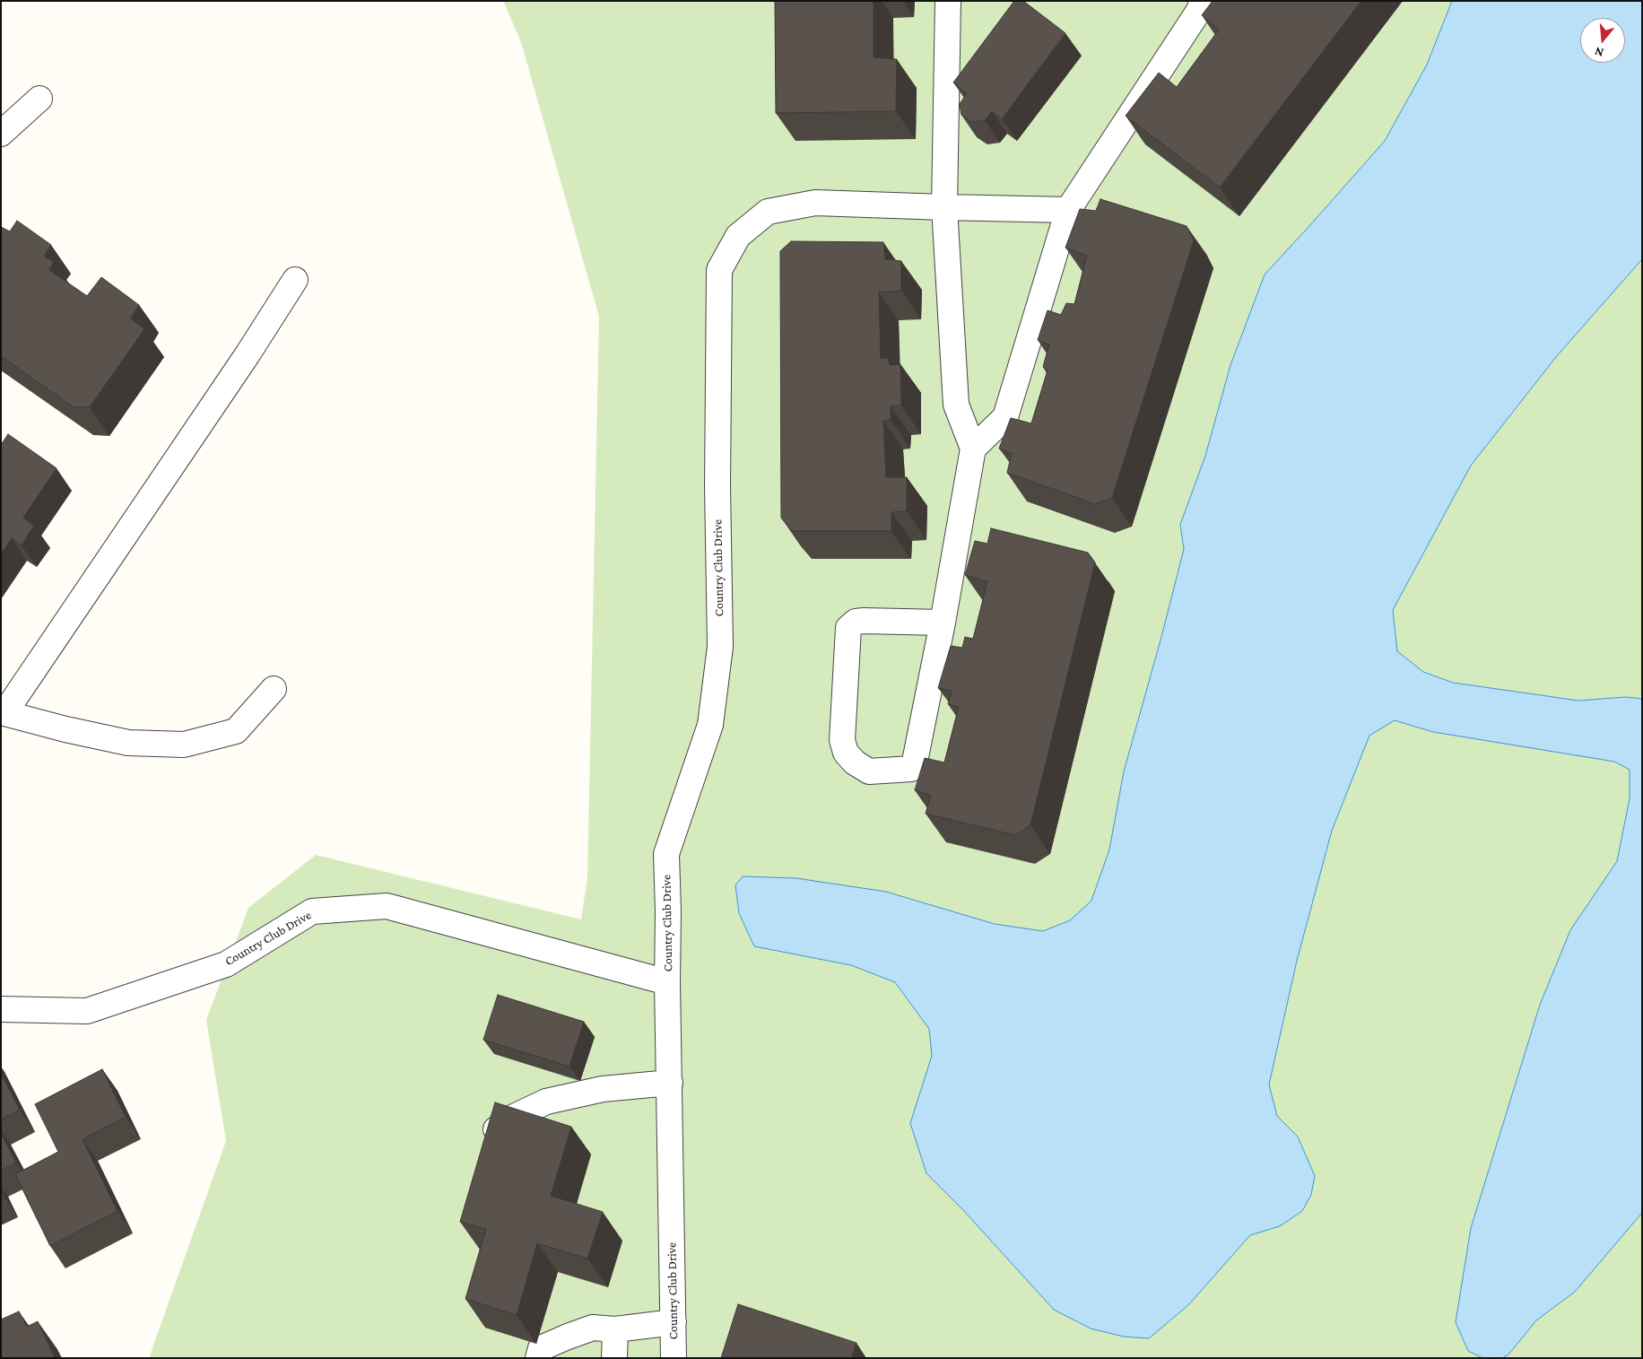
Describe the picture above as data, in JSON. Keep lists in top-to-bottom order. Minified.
{"streets":{"street":["Country Club Drive"]},"north":"bottom"}
